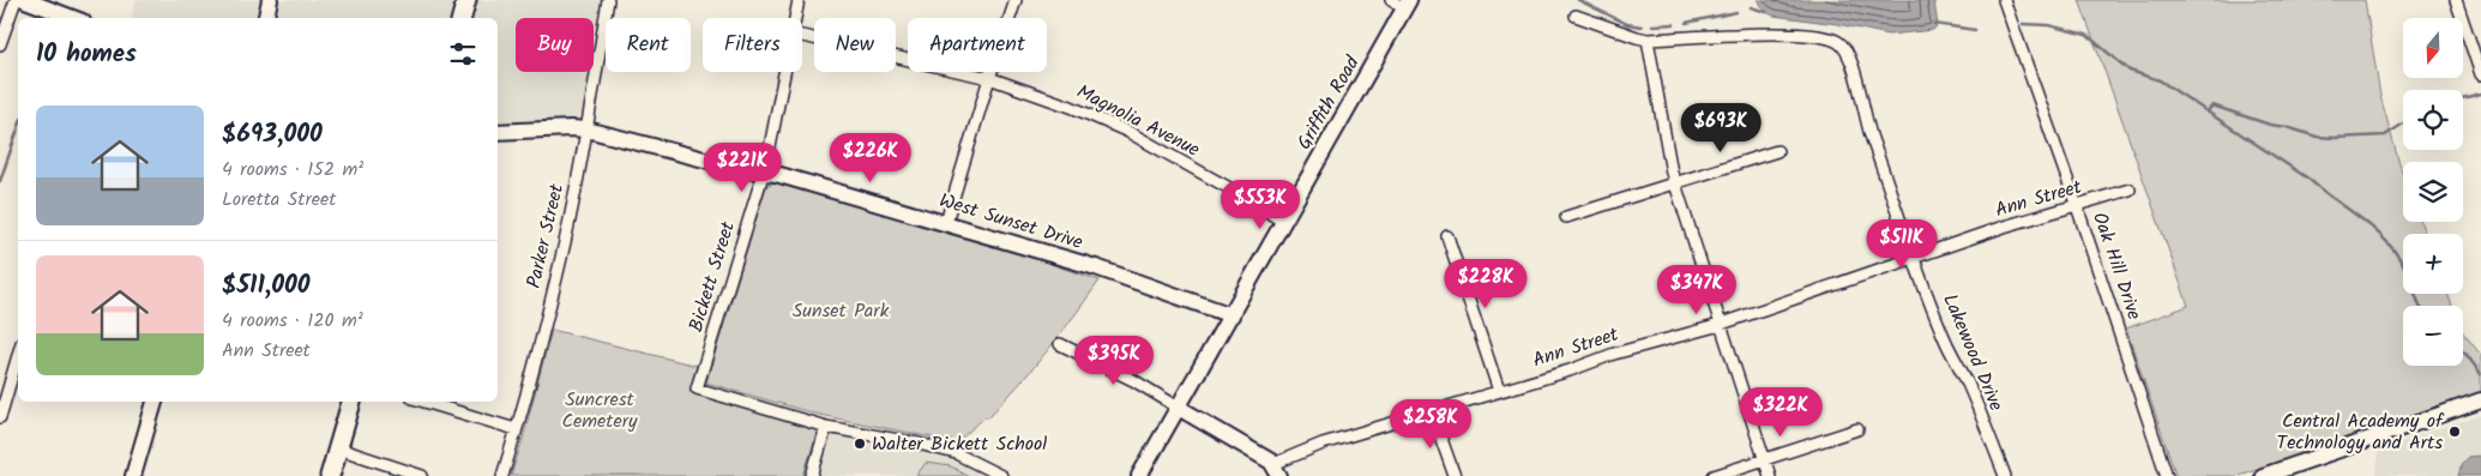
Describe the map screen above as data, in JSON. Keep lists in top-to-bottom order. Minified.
{"streets":{"street":["Griffith Road","Magnolia Avenue","Ann Street","West Sunset Drive","Parker Street","Oak Hill Drive","Bickett Street","Lakewood Drive"]},"crossings":[["Griffith Road","Magnolia Avenue"],["Griffith Road","West Sunset Drive"],["Ann Street","Oak Hill Drive"],["Ann Street","Lakewood Drive"],["West Sunset Drive","Parker Street"],["West Sunset Drive","Bickett Street"]],"parks":["Sunset Park","Suncrest Cemetery"],"places":["Central Academy of Technology and Arts","Walter Bickett School"],"north":"bottom","page":{"map_buttons":["+","−"],"chip":["Buy","Rent","Filters","New","Apartment"],"heading":"10 homes","list":[{"name":"$693,000","note":"4 rooms · 152 m² · Loretta Street"},{"name":"$511,000","note":"4 rooms · 120 m² · Ann Street"}],"price":["$693K","$226K","$221K","$553K","$511K","$228K","$347K","$395K","$322K","$258K"]}}
